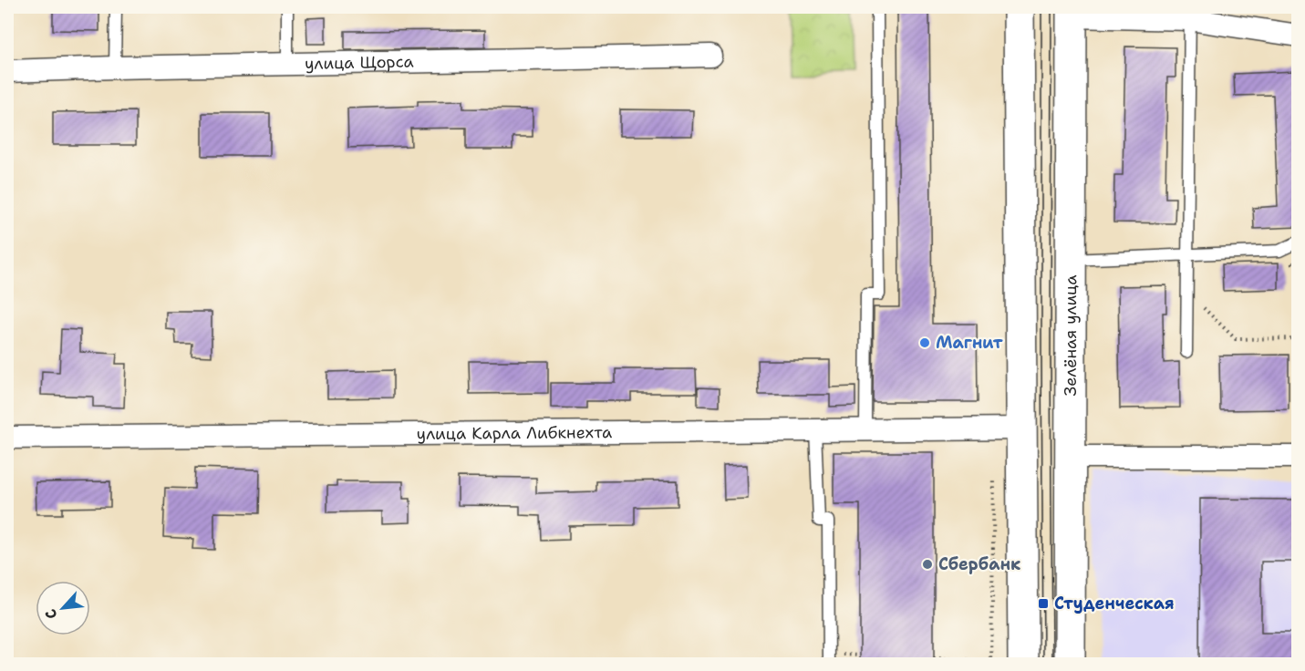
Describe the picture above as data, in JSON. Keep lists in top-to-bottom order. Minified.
{"streets":{"street":["улица Щорса","Зелёная улица","улица Карла Либкнехта"]},"places":{"other":["Магнит","Сбербанк"],"transit":["Студенческая"]},"north":"bottom left"}
